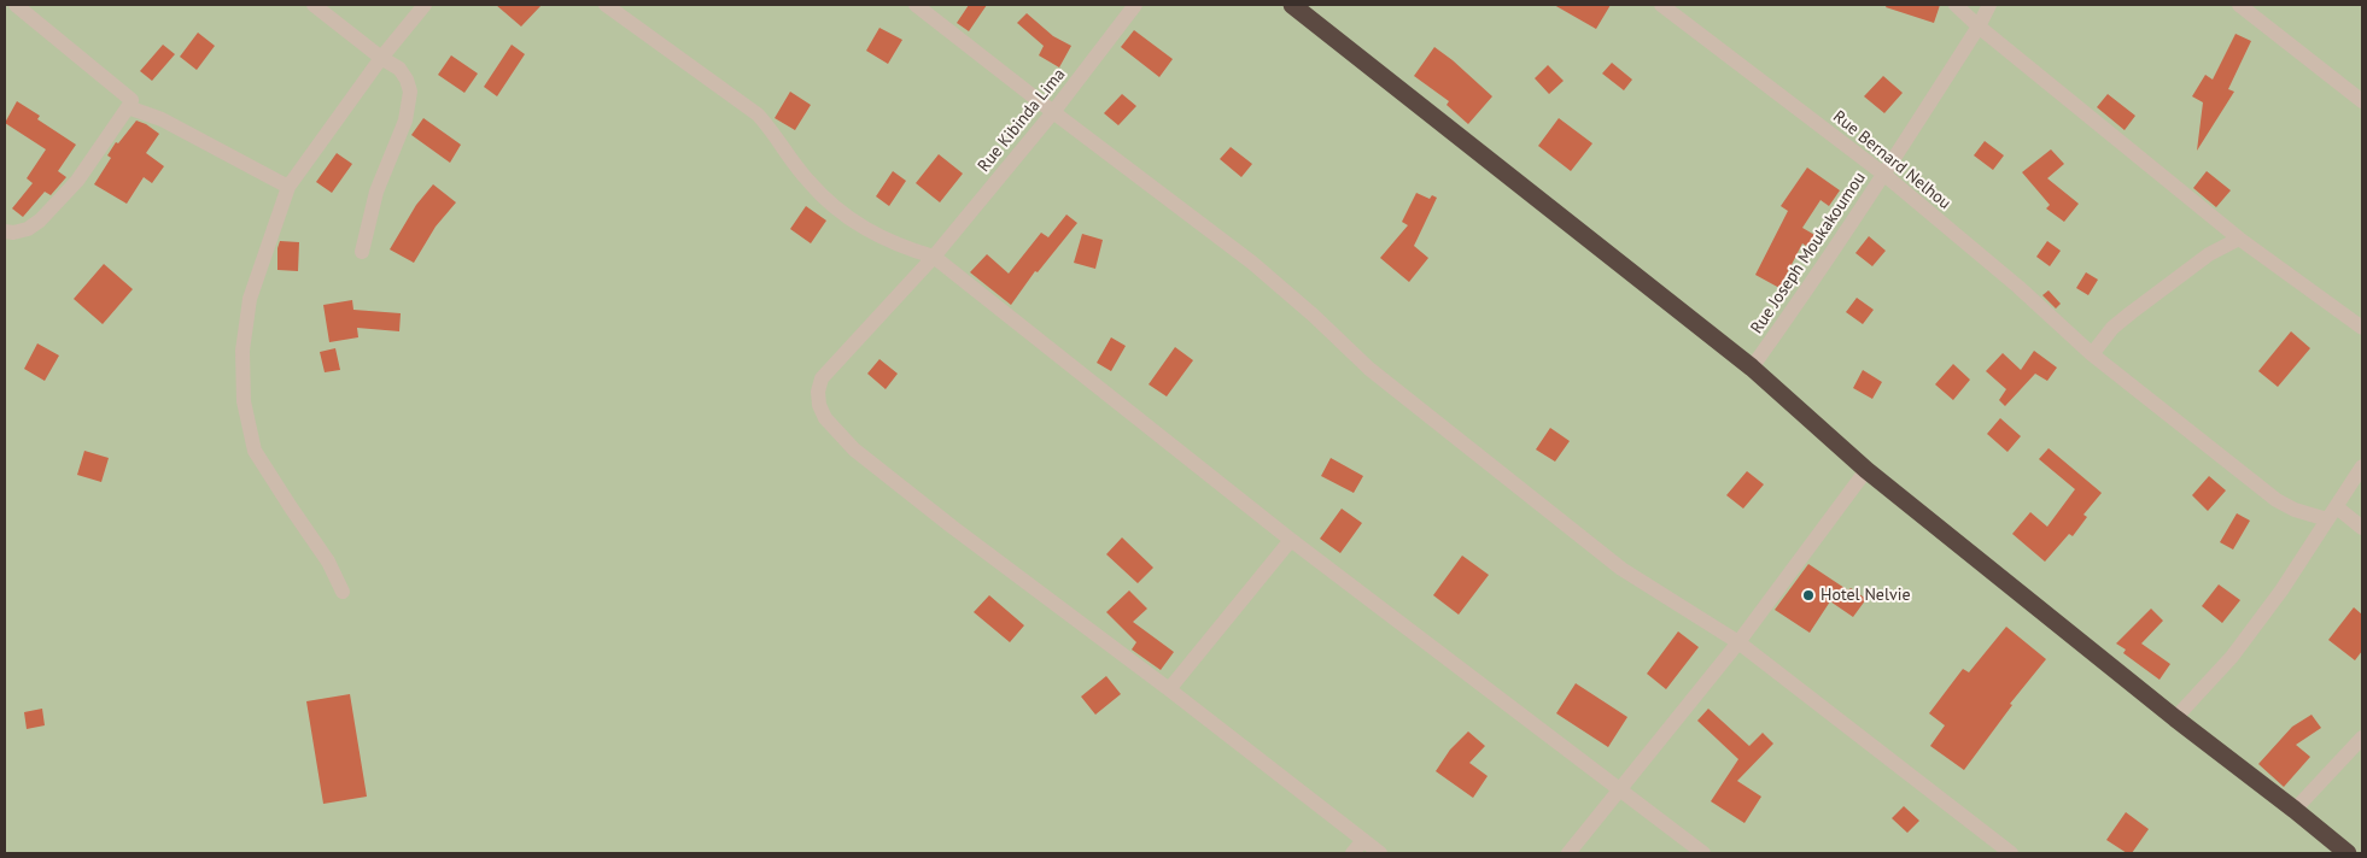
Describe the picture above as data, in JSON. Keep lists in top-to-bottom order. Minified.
{"streets":{"street":["Rue Kibinda Lima","Rue Bernard Nelhou","Rue Joseph Moukakoumou"]},"crossings":[["Rue Bernard Nelhou","Rue Joseph Moukakoumou"]],"places":["Hotel Nelvie"]}
